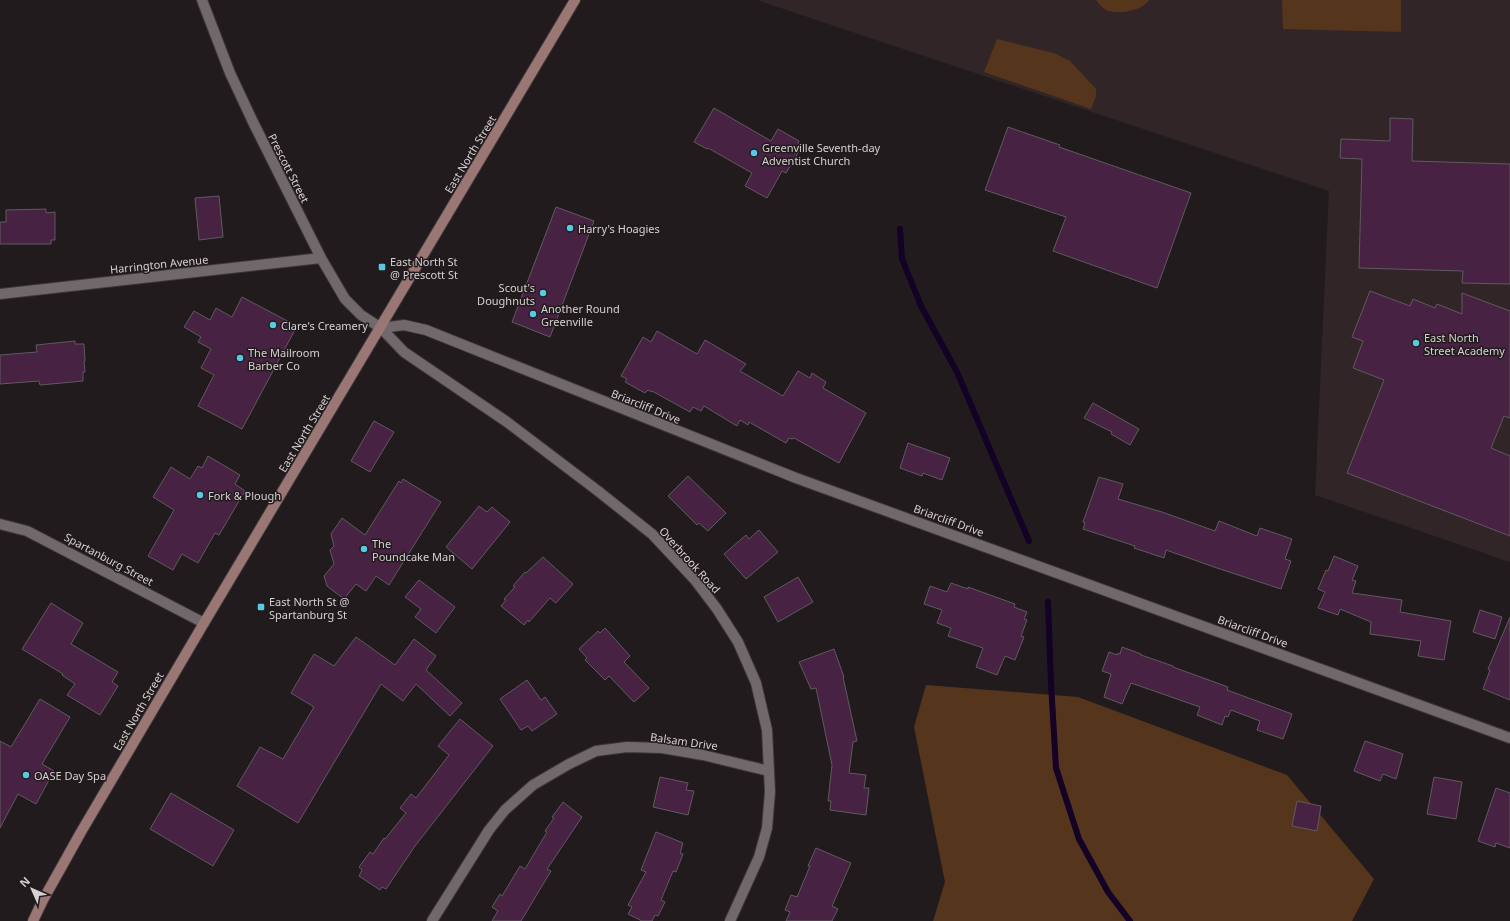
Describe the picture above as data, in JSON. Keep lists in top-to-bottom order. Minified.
{"streets":{"main road":["East North Street"],"street":["Prescott Street","Harrington Avenue","Briarcliff Drive","Spartanburg Street","Overbrook Road","Balsam Drive"]},"crossings":[["East North Street","Prescott Street"],["East North Street","Briarcliff Drive"],["East North Street","Spartanburg Street"],["East North Street","Overbrook Road"],["Prescott Street","Harrington Avenue"],["Prescott Street","Briarcliff Drive"],["Prescott Street","Overbrook Road"],["Briarcliff Drive","Overbrook Road"],["Overbrook Road","Balsam Drive"]],"places":{"other":["Greenville Seventh-day Adventist Church","Harry's Hoagies","Scout's Doughnuts","Another Round Greenville","Clare's Creamery","East North Street Academy","The Mailroom Barber Co","Fork & Plough","The Poundcake Man","OASE Day Spa"],"transit":["East North St @ Prescott St","East North St @ Spartanburg St"]},"north":"top left"}
